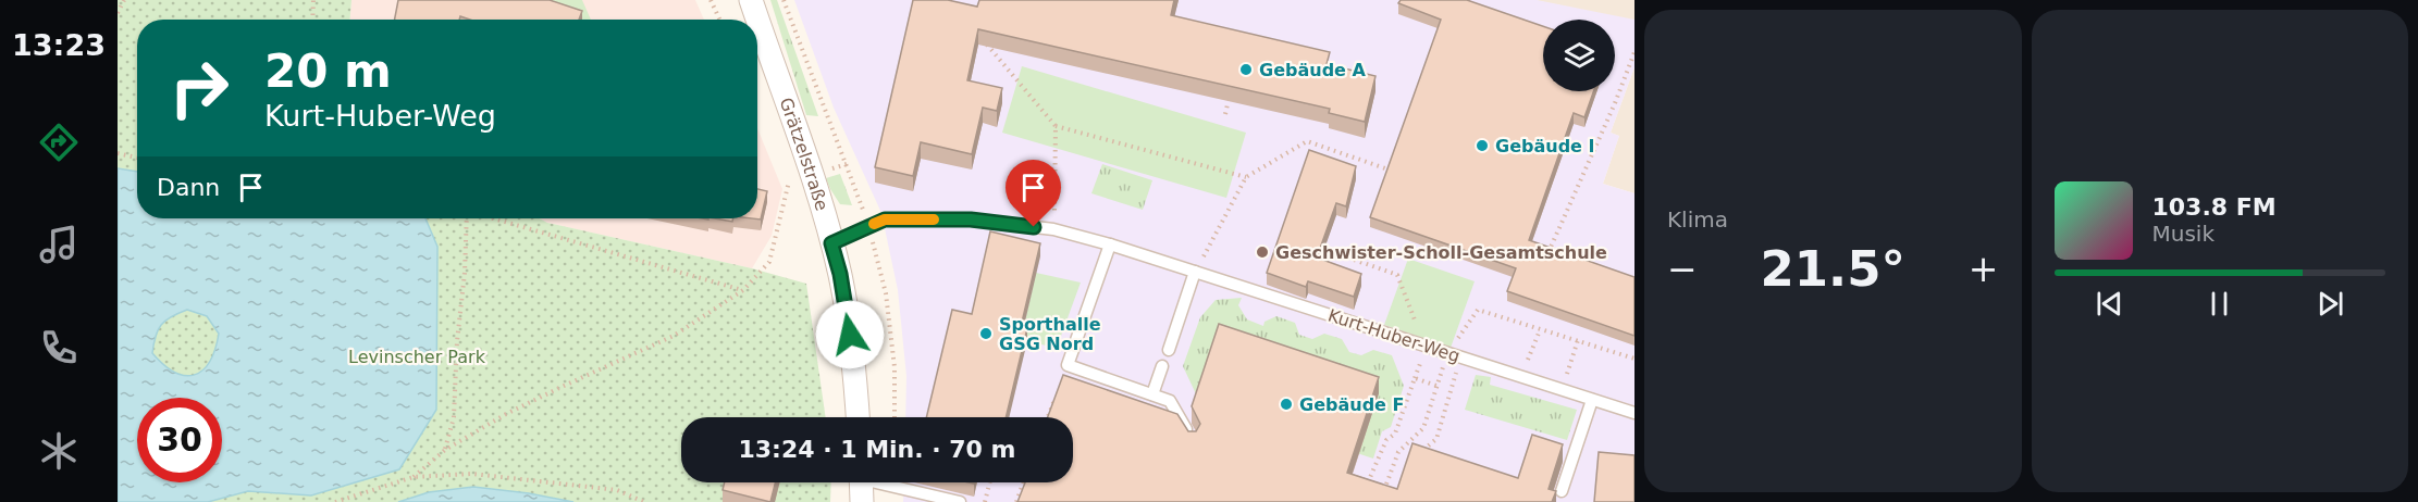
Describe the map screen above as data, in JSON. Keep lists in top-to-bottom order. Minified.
{"streets":{"street":["Grätzelstraße"],"lane":["Kurt-Huber-Weg"]},"crossings":[["Grätzelstraße","Kurt-Huber-Weg"]],"parks":["Levinscher Park"],"places":["Gebäude A","Gebäude I","Geschwister-Scholl-Gesamtschule","Sporthalle GSG Nord","Gebäude F"],"page":{"tabs":"13:23","tile":"Klima","turn":["20 m","Kurt-Huber-Weg"],"then":"Dann","song":["103.8 FM","Musik"],"heat":["−","21.5°","+"],"limit":"30","trip":"13:24 · 1 Min. · 70 m"}}
